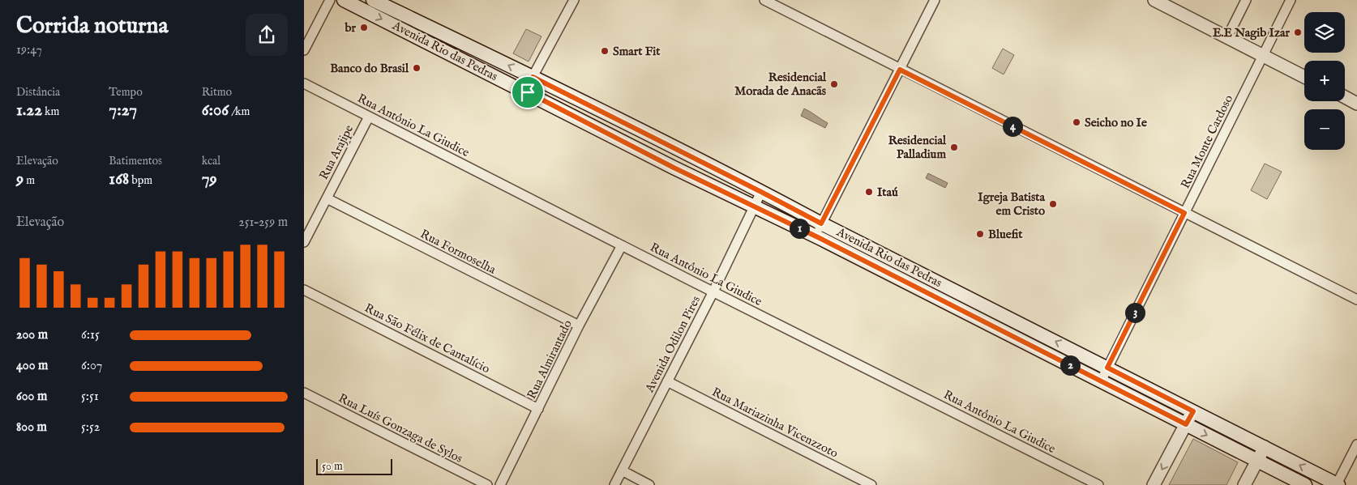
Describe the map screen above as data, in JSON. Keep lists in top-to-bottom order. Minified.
{"streets":{"main road":["Avenida Rio das Pedras"],"street":["Rua Antônio La Giudice","Rua Monte Cardoso","Rua Arajipe","Rua Formoselha","Rua São Félix de Cantalício","Avenida Odilon Pires","Rua Almirantado","Rua Mariazinha Vicenzzoto","Rua Luís Gonzaga de Sylos"]},"crossings":[["Avenida Rio das Pedras","Rua Monte Cardoso"],["Avenida Rio das Pedras","Avenida Odilon Pires"],["Rua Antônio La Giudice","Rua Arajipe"],["Rua Antônio La Giudice","Avenida Odilon Pires"],["Rua Antônio La Giudice","Rua Almirantado"],["Rua Arajipe","Rua Formoselha"],["Rua Formoselha","Rua Almirantado"],["Rua São Félix de Cantalício","Rua Almirantado"],["Avenida Odilon Pires","Rua Mariazinha Vicenzzoto"]],"places":["br","E.E Nagib Izar","Smart Fit","Banco do Brasil","Residencial Morada de Anacãs","Seicho no Ie","Residencial Palladium","Itaú","Igreja Batista em Cristo","Bluefit"],"scale_bar":"50 m","page":{"heading":["Corrida noturna","19:47"],"map_buttons":["+","−"],"stats":[["Distância","1.22 km"],["Tempo","7:27"],["Ritmo","6:06 /km"],["Elevação","9 m"],["Batimentos","168 bpm"],["kcal","79"]],"pins":["4","1","3","2"],"chart":["Elevação","251–259 m"],"list":[{"name":"200 m","note":"6:15"},{"name":"400 m","note":"6:07"},{"name":"600 m","note":"5:51"},{"name":"800 m","note":"5:52"}],"scale":"50 m"}}
